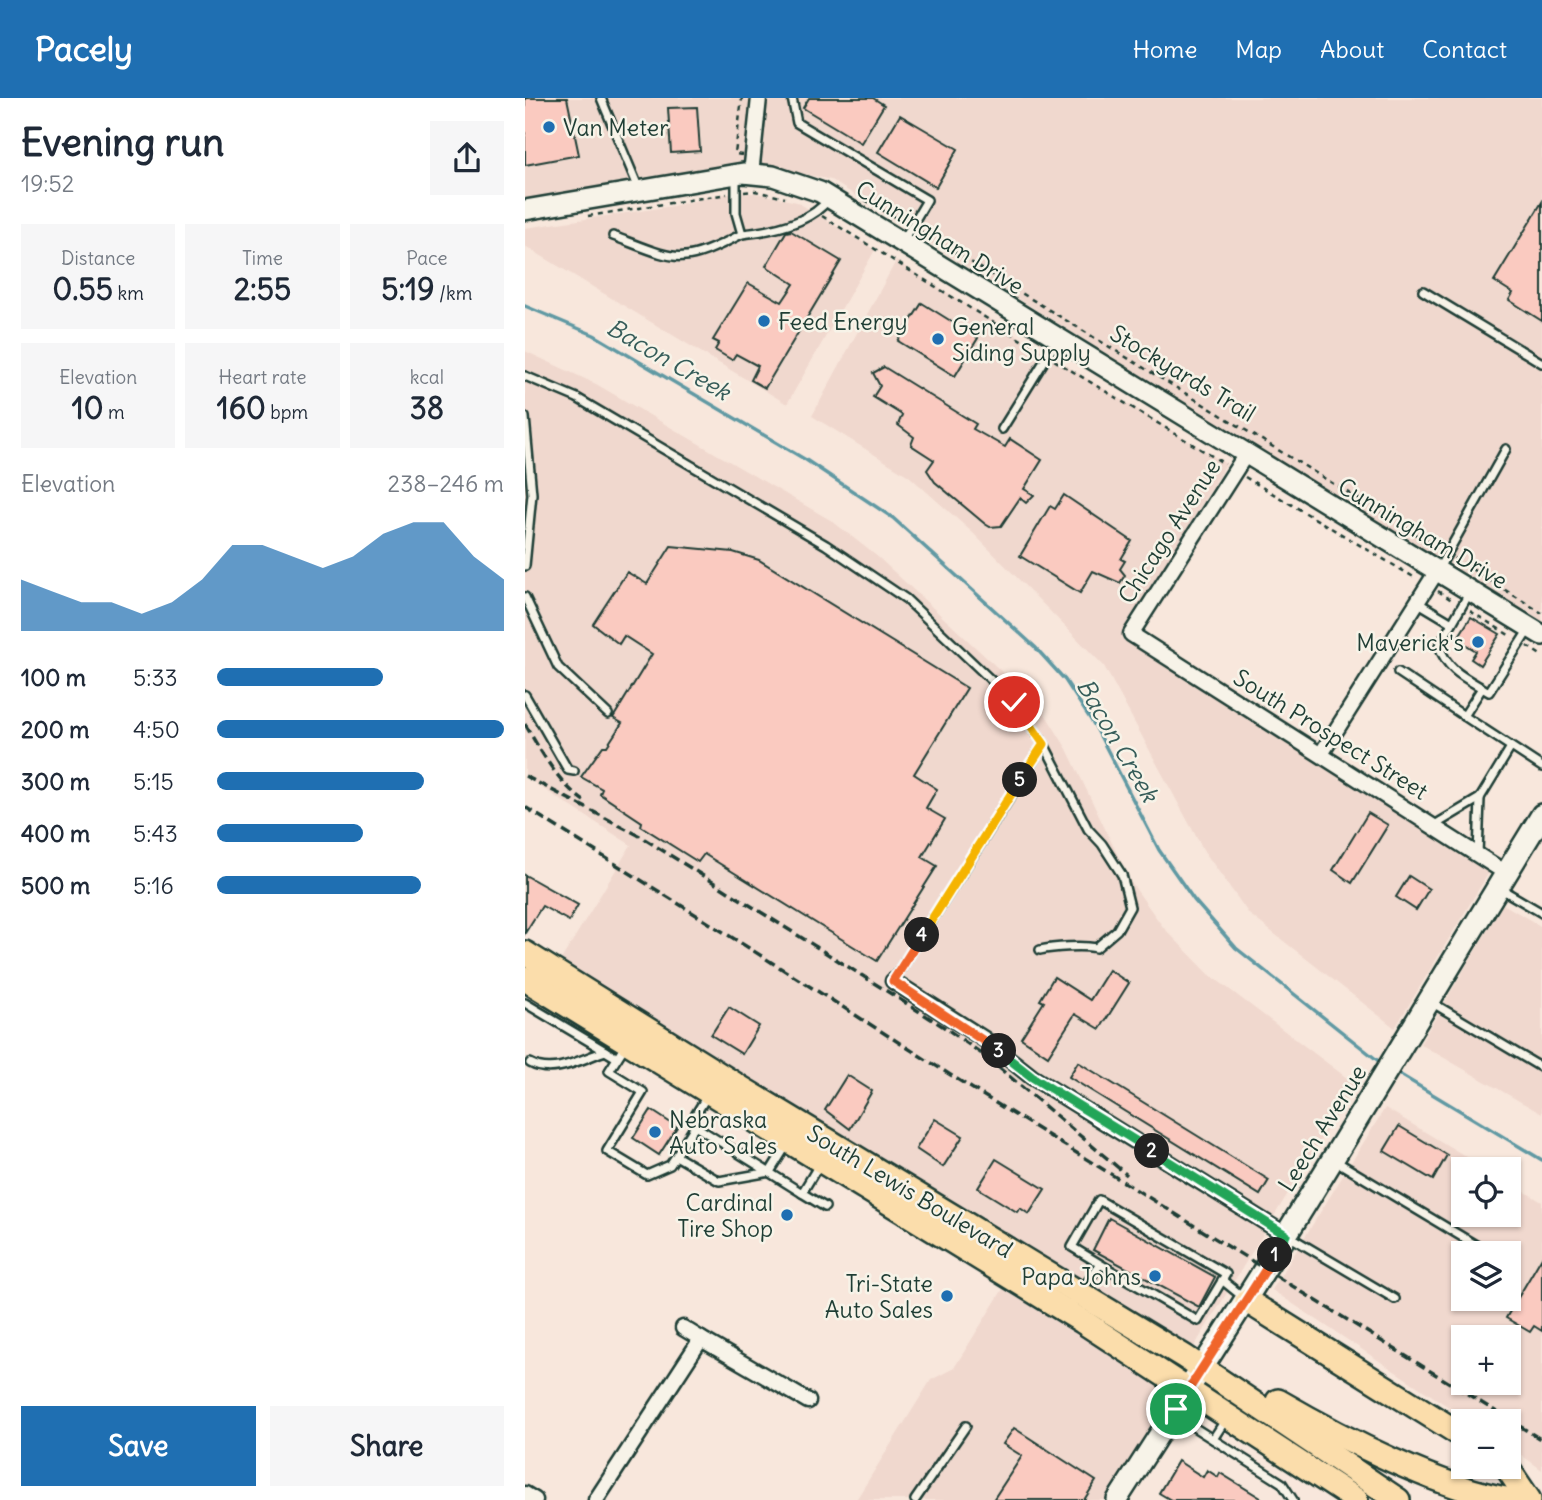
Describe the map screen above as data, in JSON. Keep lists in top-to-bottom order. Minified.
{"streets":{"main road":["Leech Avenue","South Lewis Boulevard"],"street":["Cunningham Drive","Chicago Avenue","South Prospect Street"],"path":["Stockyards Trail"]},"crossings":[["Cunningham Drive","Stockyards Trail"],["Cunningham Drive","Chicago Avenue"],["Chicago Avenue","South Prospect Street"],["South Prospect Street","Leech Avenue"],["Leech Avenue","South Lewis Boulevard"]],"water":["Bacon Creek"],"places":["Van Meter","Feed Energy","General Siding Supply","Maverick's","Nebraska Auto Sales","Cardinal Tire Shop","Papa Johns","Tri-State Auto Sales"],"page":{"header":"Pacely","nav":["Home","Map","About","Contact"],"heading":["Evening run","19:52"],"stats":[["Distance","0.55 km"],["Time","2:55"],["Pace","5:19 /km"],["Elevation","10 m"],["Heart rate","160 bpm"],["kcal","38"]],"chart":["Elevation","238–246 m"],"list":[{"name":"100 m","note":"5:33"},{"name":"200 m","note":"4:50"},{"name":"300 m","note":"5:15"},{"name":"400 m","note":"5:43"},{"name":"500 m","note":"5:16"}],"pins":["5","4","3","2","1"],"map_buttons":["+","−"],"buttons":["Save","Share"]}}
